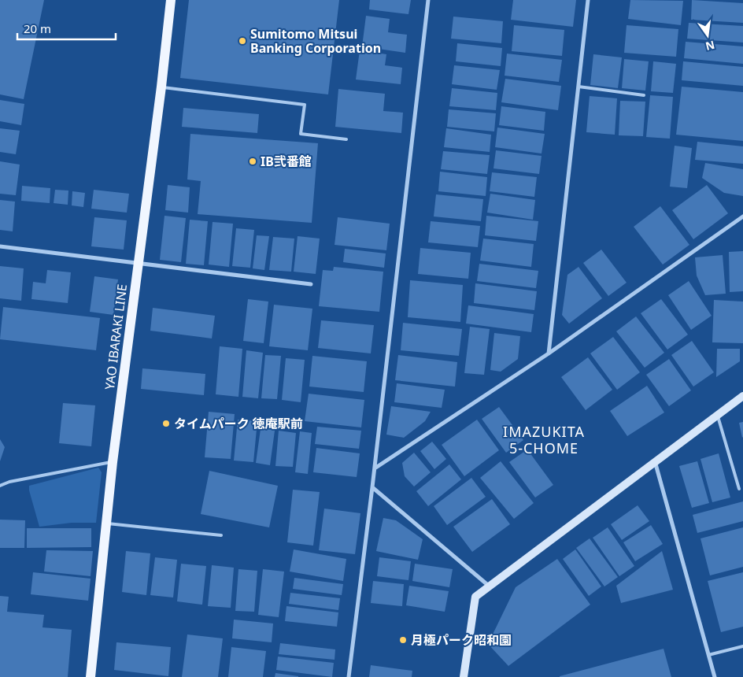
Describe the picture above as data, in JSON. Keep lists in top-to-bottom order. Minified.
{"streets":{"main road":["YAO IBARAKI LINE"]},"districts":["IMAZUKITA 5-CHOME"],"places":["Sumitomo Mitsui Banking Corporation","IB弐番館","タイムパーク 徳庵駅前","月極パーク昭和園"],"scale_bar":"20 m","north":"bottom"}
